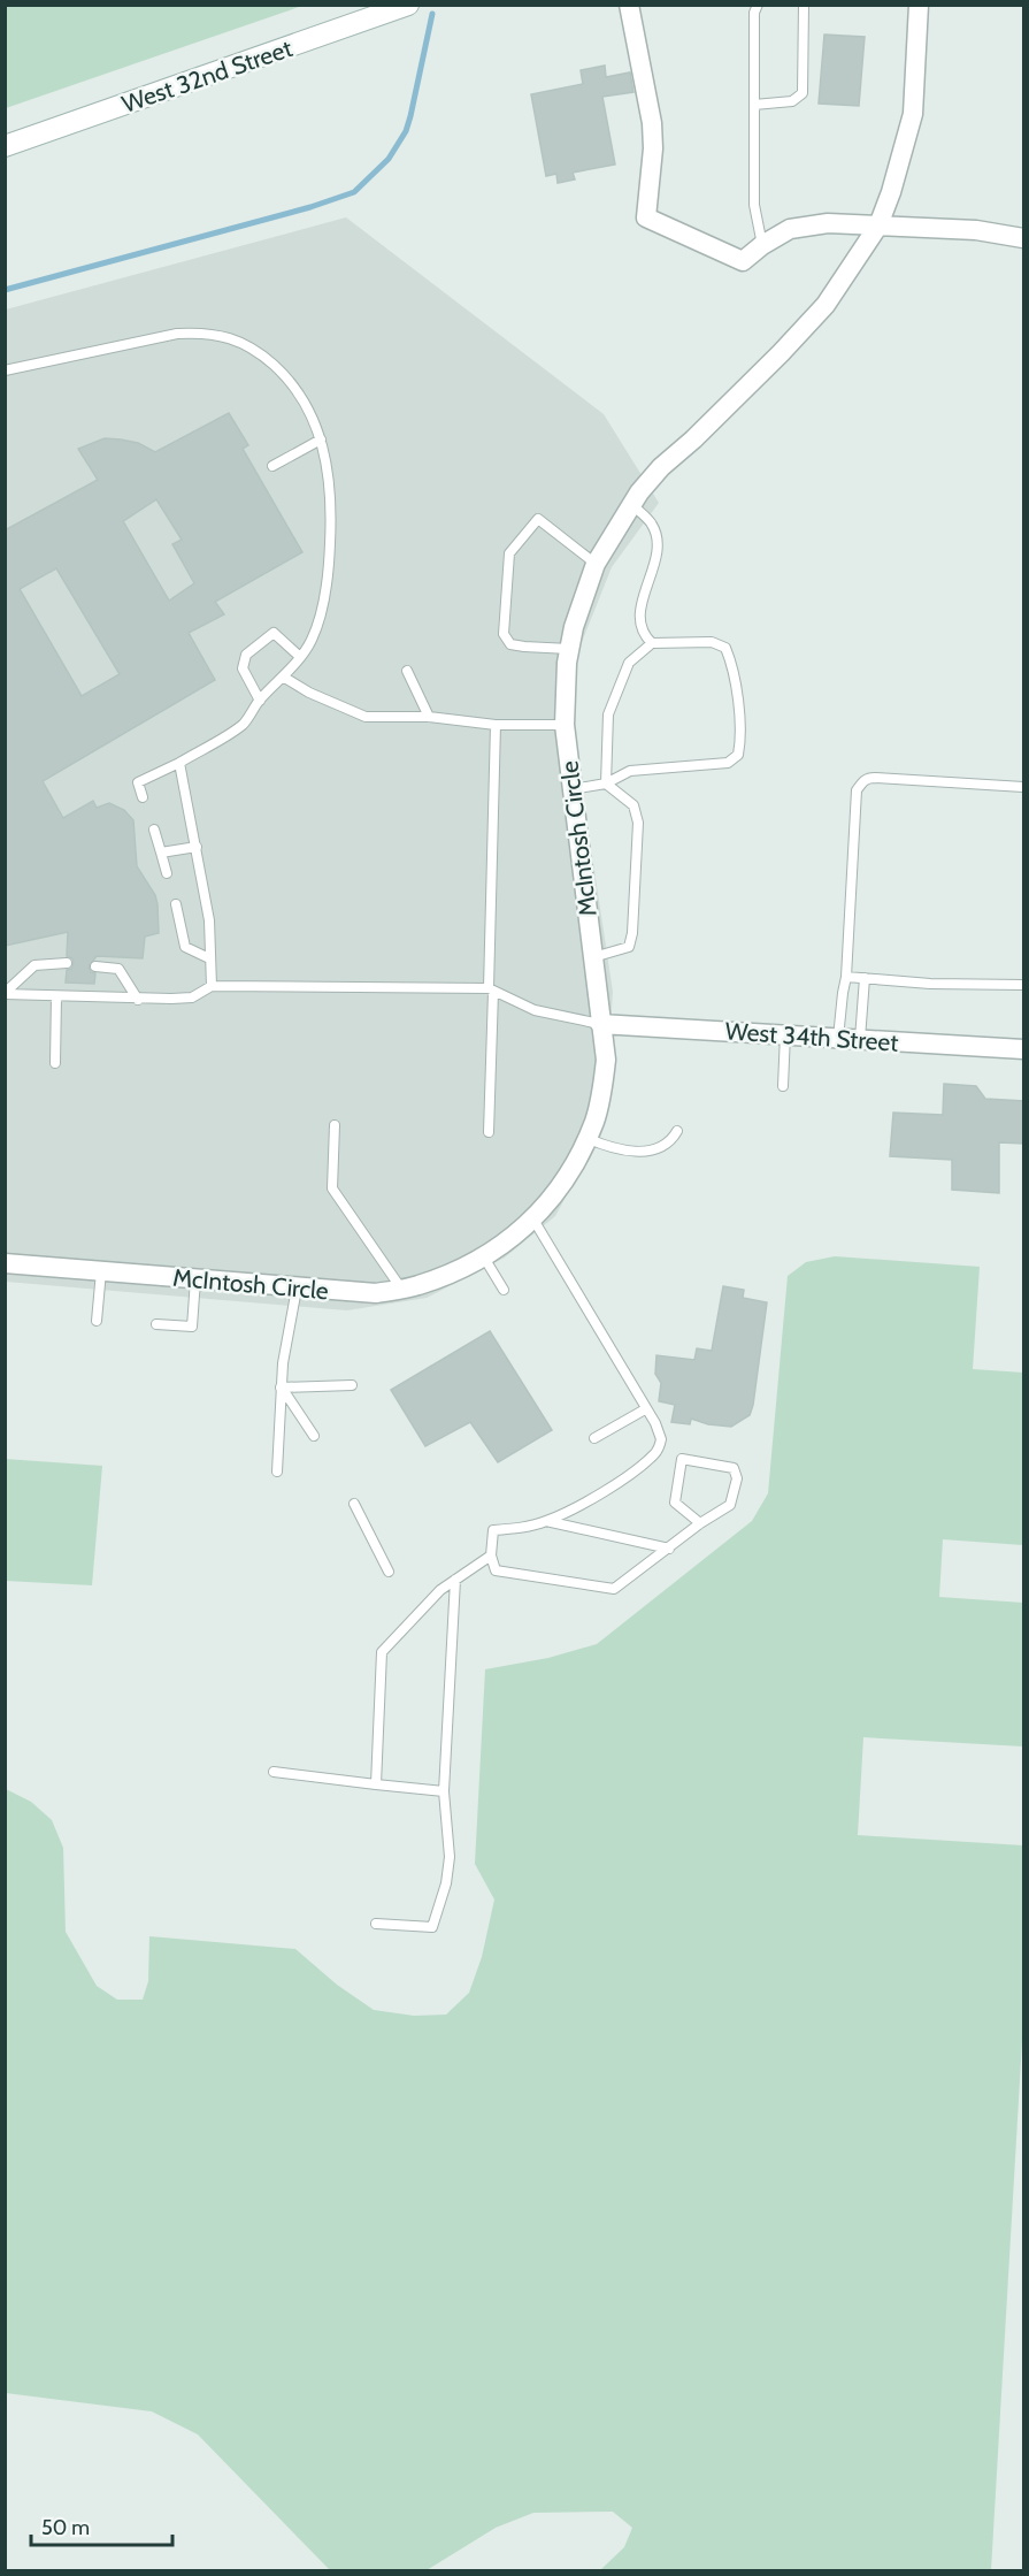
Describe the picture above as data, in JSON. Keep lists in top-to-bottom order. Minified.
{"streets":{"main road":["West 32nd Street"],"street":["McIntosh Circle","West 34th Street"]},"crossings":[["McIntosh Circle","West 34th Street"]],"scale_bar":"50 m"}
